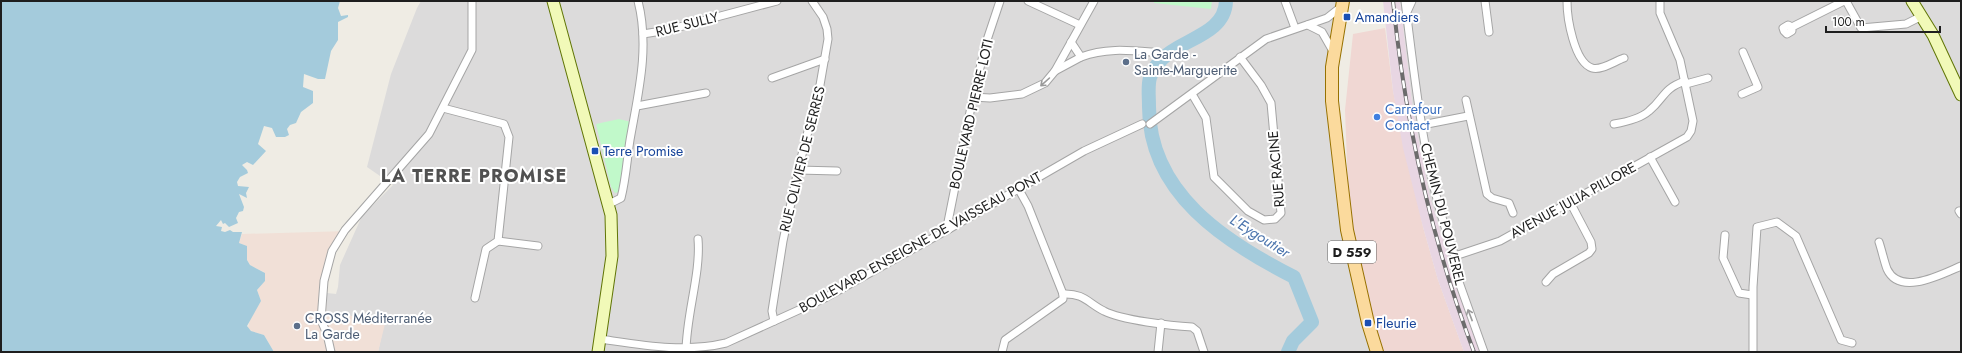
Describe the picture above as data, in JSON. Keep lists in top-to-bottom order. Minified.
{"streets":{"main road":["D 559"],"street":["RUE SULLY","BOULEVARD PIERRE LOTI","RUE OLIVIER DE SERRES","RUE RACINE","AVENUE JULIA PILLORE","CHEMIN DU POUVEREL","BOULEVARD ENSEIGNE DE VAISSEAU PONT"]},"crossings":[["BOULEVARD PIERRE LOTI","BOULEVARD ENSEIGNE DE VAISSEAU PONT"],["RUE OLIVIER DE SERRES","BOULEVARD ENSEIGNE DE VAISSEAU PONT"],["AVENUE JULIA PILLORE","CHEMIN DU POUVEREL"]],"districts":["LA TERRE PROMISE"],"water":["L'Eygoutier"],"places":{"transit":["Amandiers","Terre Promise","Fleurie"],"other":["La Garde - Sainte-Marguerite","Carrefour Contact","CROSS Méditerranée La Garde"]},"scale_bar":"100 m"}
